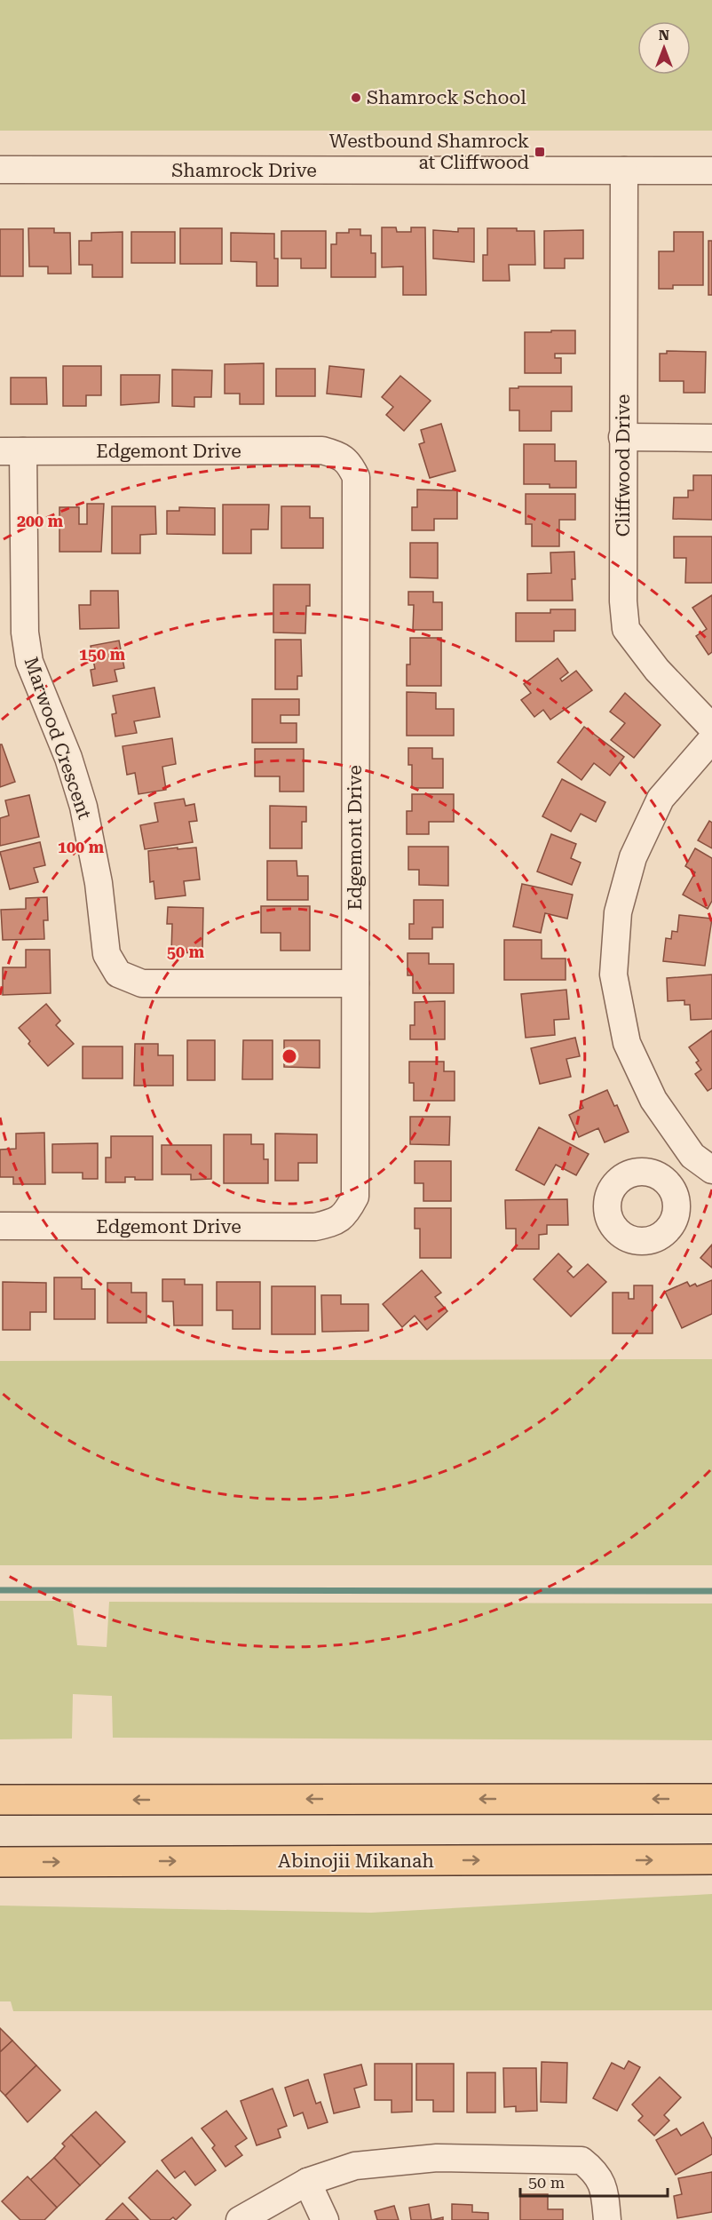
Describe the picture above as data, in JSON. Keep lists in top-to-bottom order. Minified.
{"streets":{"main road":["Abinojii Mikanah"],"street":["Shamrock Drive","Edgemont Drive","Cliffwood Drive","Marwood Crescent"]},"crossings":[["Shamrock Drive","Cliffwood Drive"],["Edgemont Drive","Marwood Crescent"]],"places":{"other":["Shamrock School"],"transit":["Westbound Shamrock at Cliffwood"]},"scale_bar":"50 m","north":"top","rings":["200 m","150 m","100 m","50 m"]}
